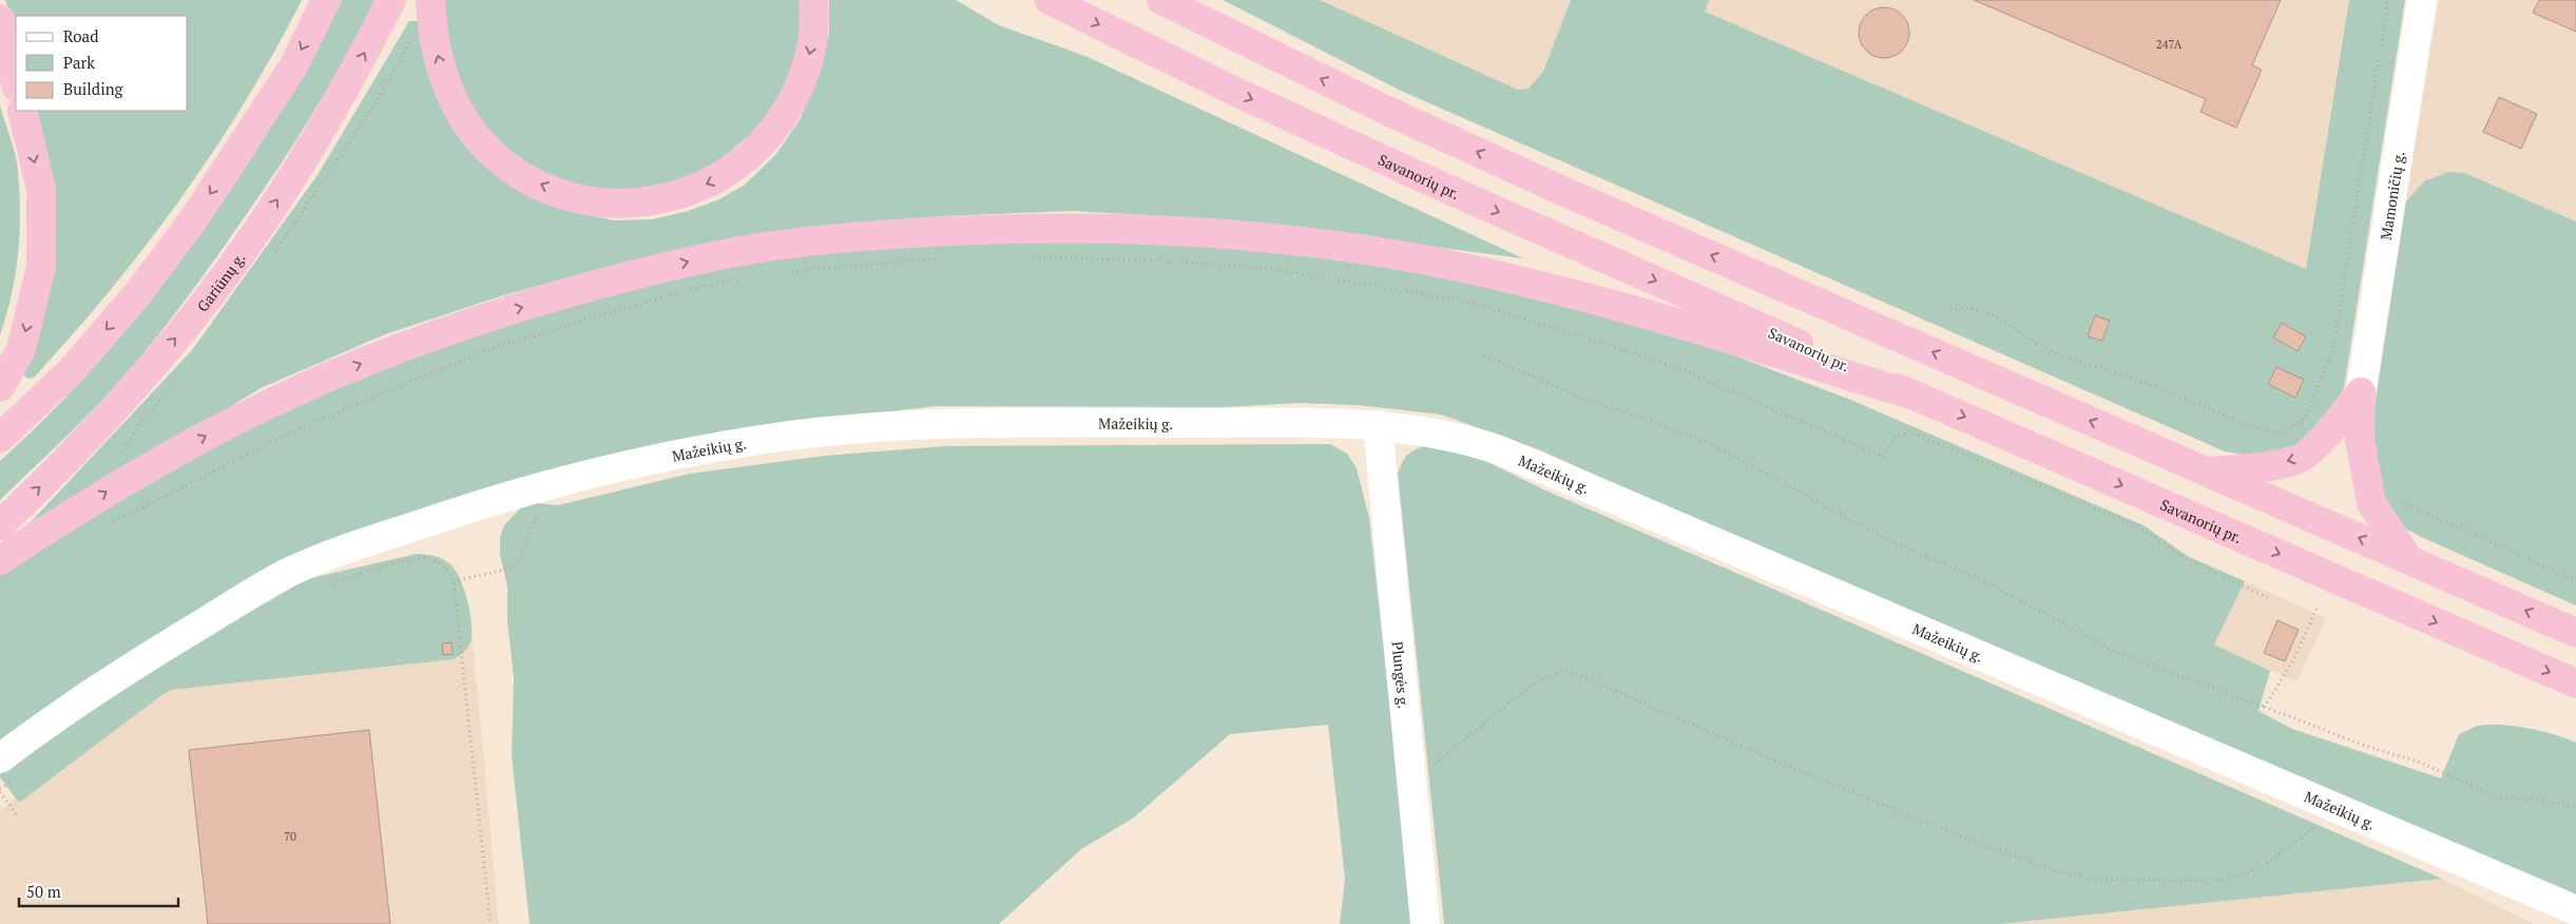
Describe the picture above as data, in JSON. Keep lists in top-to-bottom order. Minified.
{"streets":{"highway":["Savanorių pr.","Gariūnų g."],"street":["Mamoničių g.","Mažeikių g.","Plungės g."]},"crossings":[["Mažeikių g.","Plungės g."]],"house_numbers":["247A","70"],"legend":["Road","Park","Building"],"scale_bar":"50 m"}
